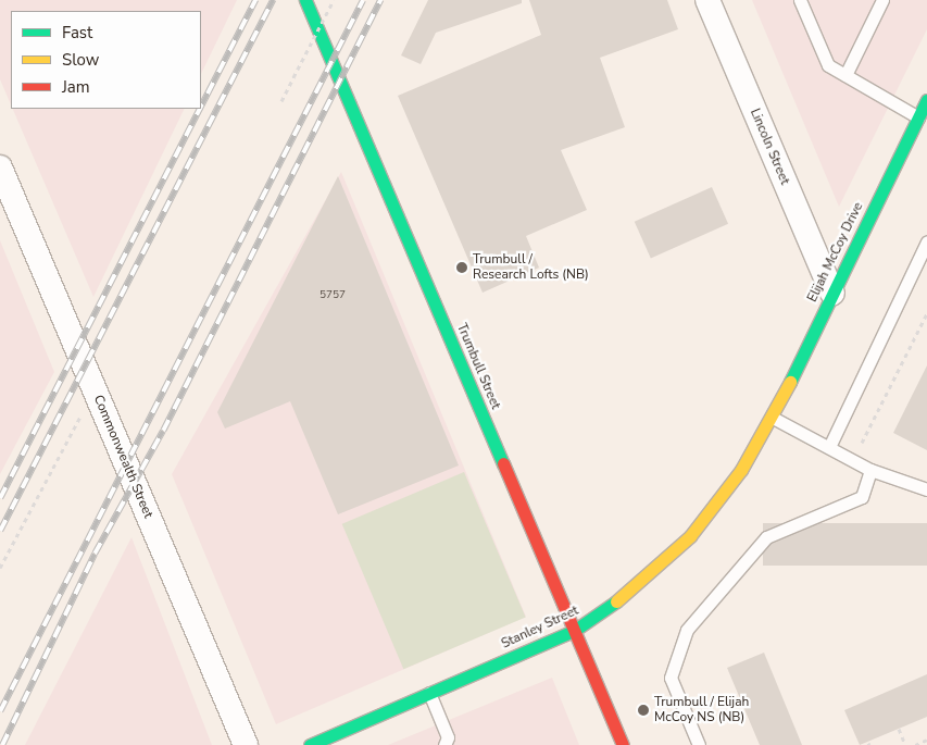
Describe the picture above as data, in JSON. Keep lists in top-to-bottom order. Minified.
{"streets":{"street":["Lincoln Street","Elijah McCoy Drive","Trumbull Street","Commonwealth Street","Stanley Street"]},"crossings":[["Lincoln Street","Elijah McCoy Drive"],["Elijah McCoy Drive","Stanley Street"],["Trumbull Street","Stanley Street"]],"places":["Trumbull / Research Lofts (NB)","Trumbull / Elijah McCoy NS (NB)"],"house_numbers":["5757"],"legend":["Fast","Slow","Jam"]}
